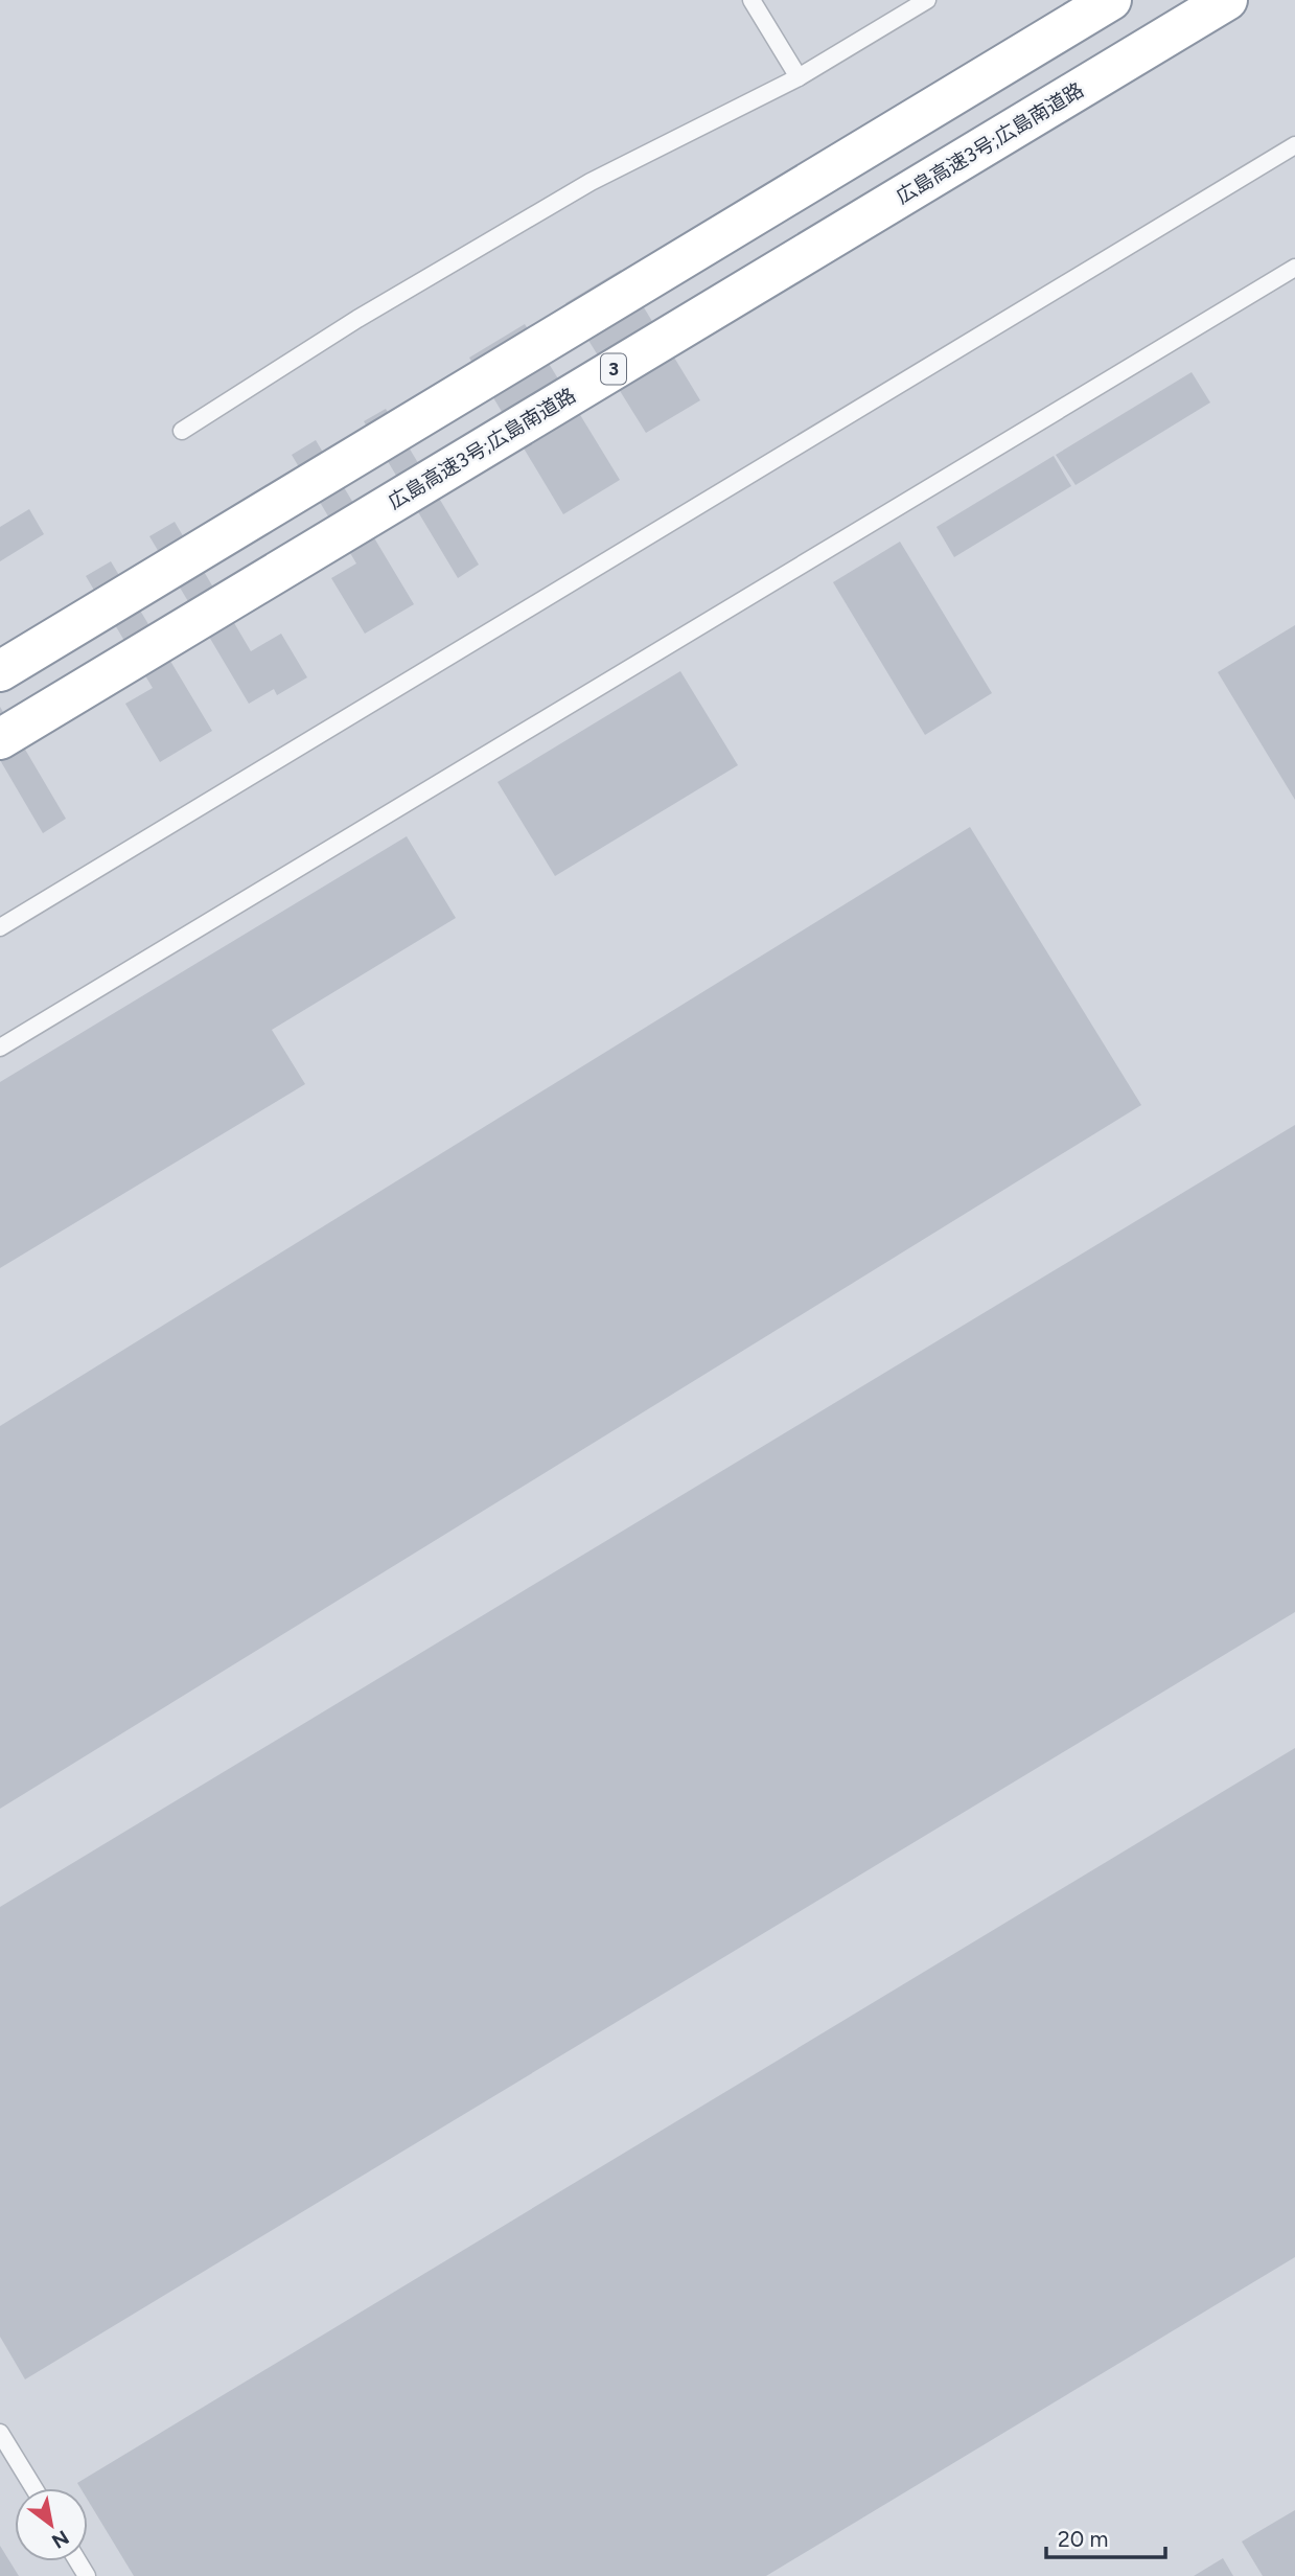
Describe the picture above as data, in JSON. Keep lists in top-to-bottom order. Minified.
{"streets":{"highway":["広島高速3号;広島南道路","3"]},"scale_bar":"20 m","north":"bottom right"}
